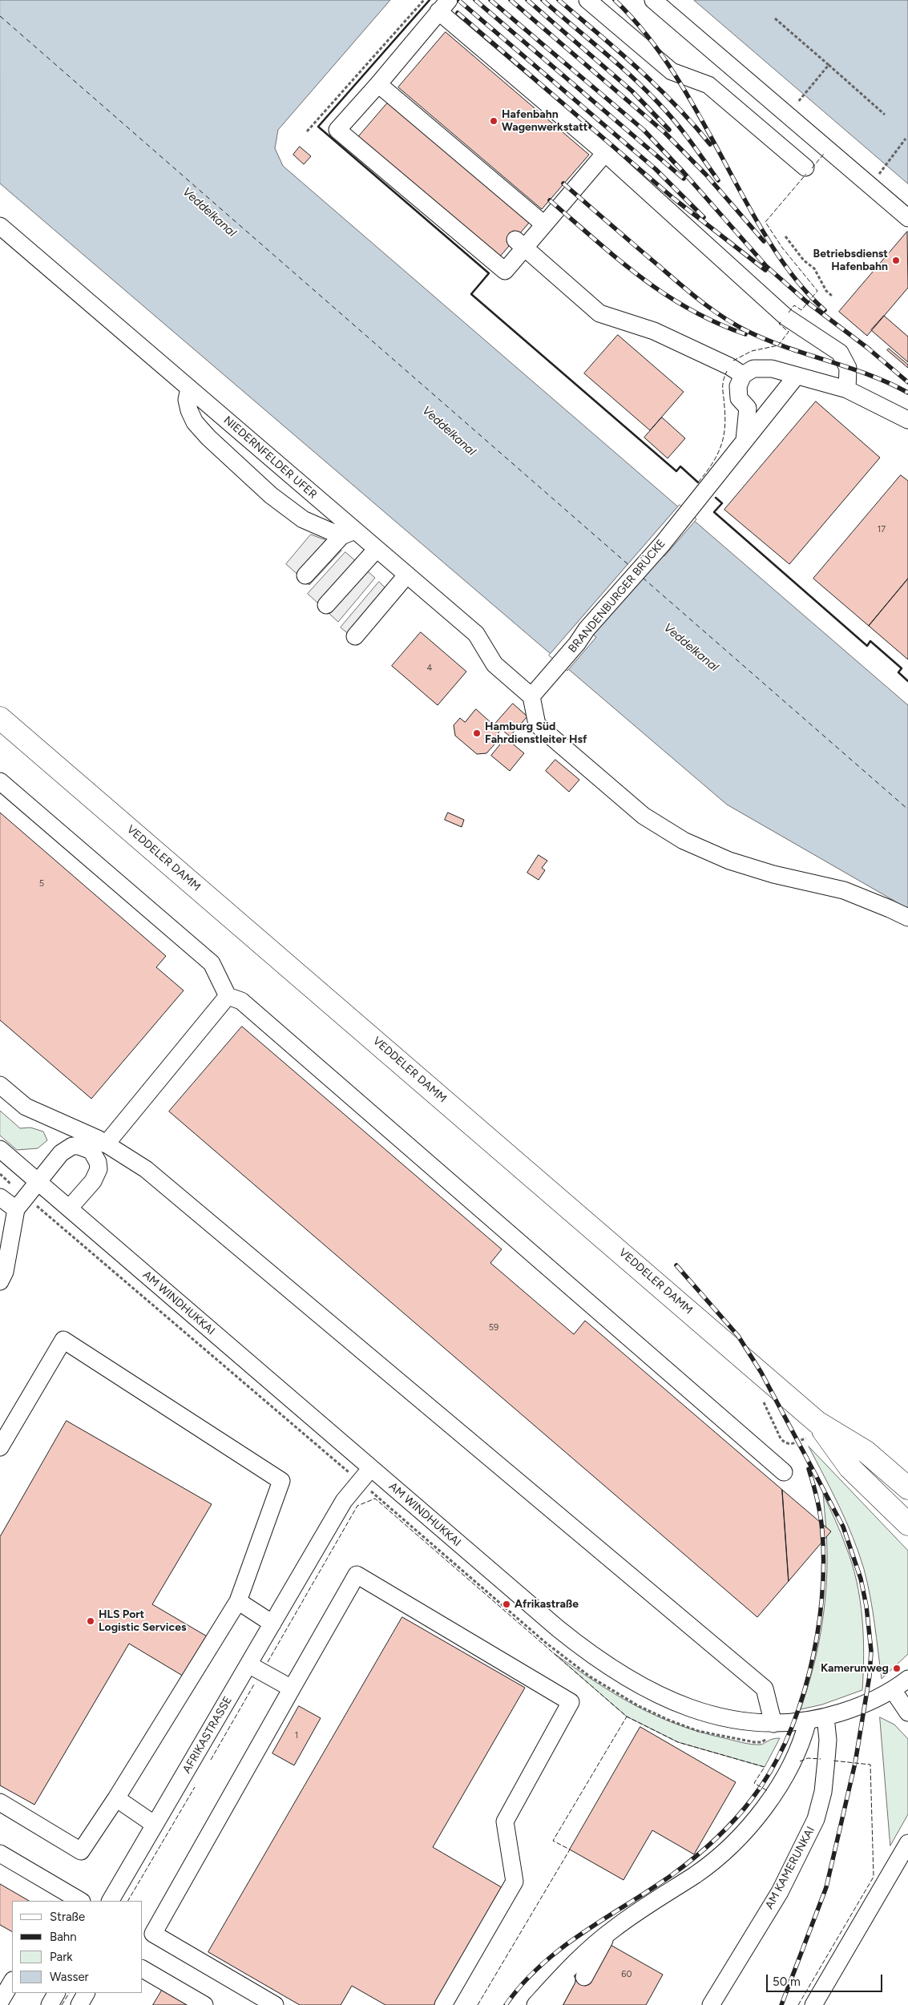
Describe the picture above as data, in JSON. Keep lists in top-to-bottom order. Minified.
{"streets":{"main road":["VEDDELER DAMM"],"street":["NIEDERNFELDER UFER","BRANDENBURGER BRÜCKE","AM WINDHUKKAI","AFRIKASTRASSE","AM KAMERUNKAI"]},"crossings":[["NIEDERNFELDER UFER","BRANDENBURGER BRÜCKE"],["AM WINDHUKKAI","AFRIKASTRASSE"],["AM WINDHUKKAI","AM KAMERUNKAI"]],"water":["Veddelkanal"],"places":["Hafenbahn Wagenwerkstatt","Betriebsdienst Hafenbahn","Hamburg Süd Fahrdienstleiter Hsf","Afrikastraße","HLS Port Logistic Services","Kamerunweg"],"house_numbers":["17","4","5","59","1","60"],"legend":["Straße","Bahn","Park","Wasser"],"scale_bar":"50 m"}
